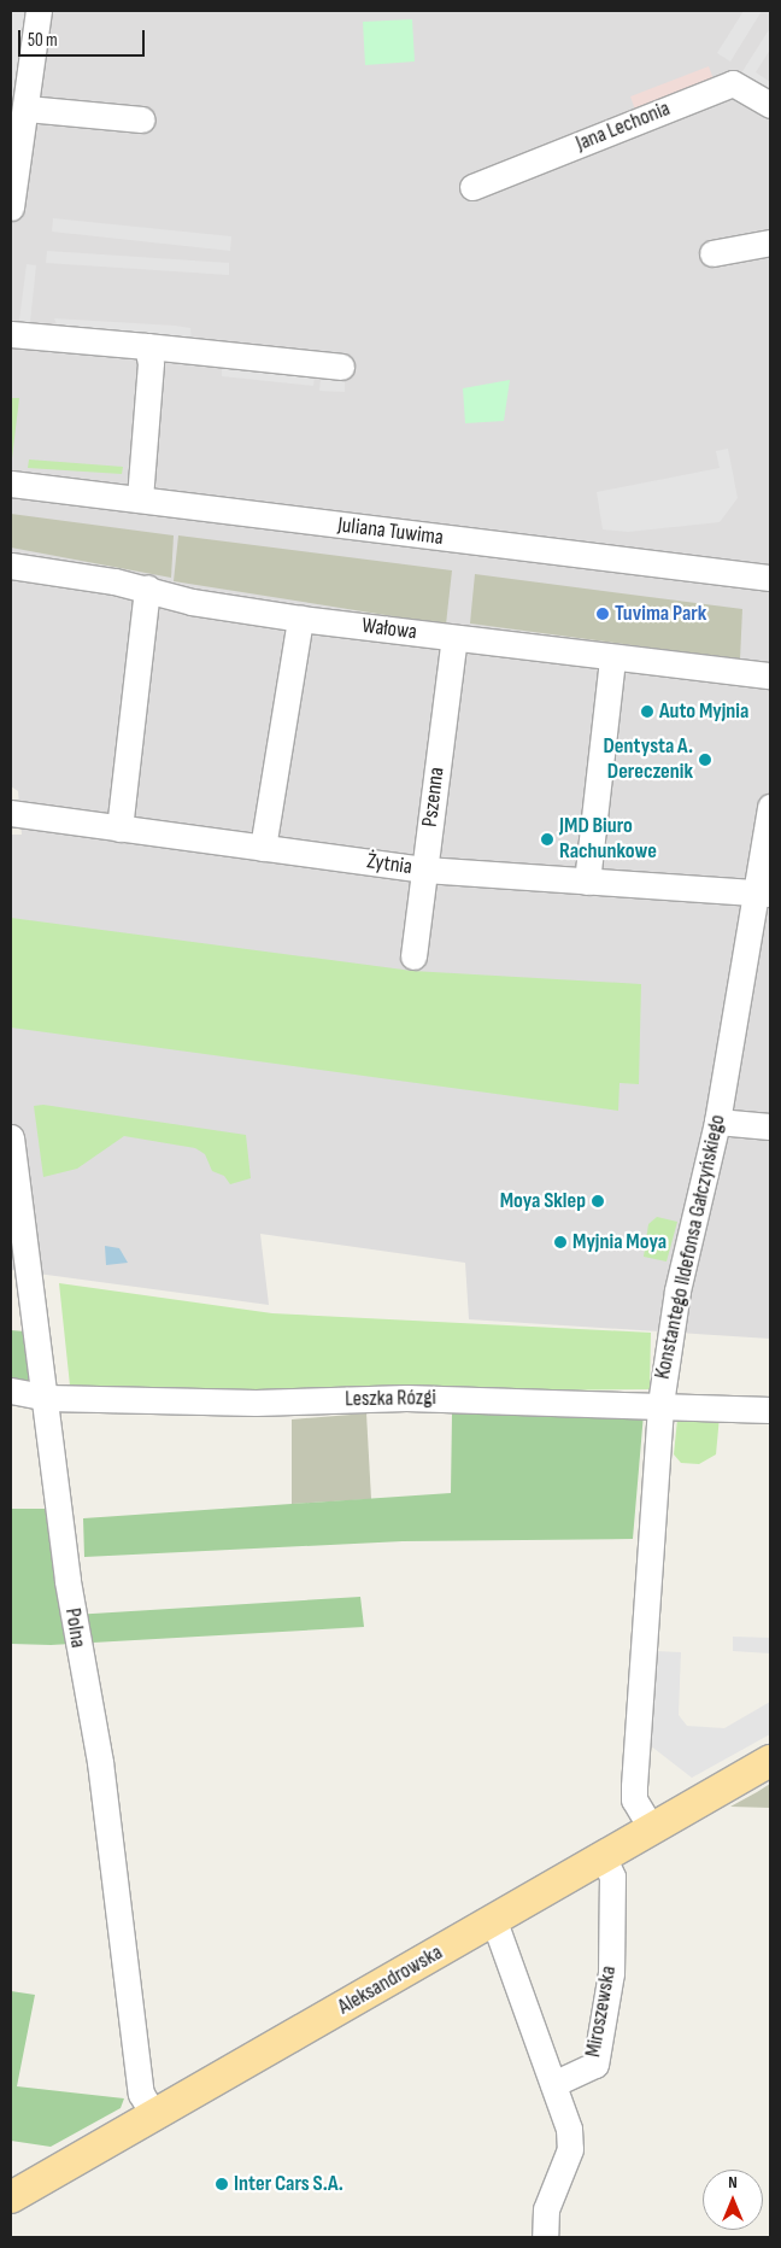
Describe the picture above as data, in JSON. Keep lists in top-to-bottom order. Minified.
{"streets":{"main road":["Aleksandrowska"],"street":["Jana Lechonia","Juliana Tuwima","Wałowa","Pszenna","Żytnia","Konstantego Ildefonsa Gałczyńskiego","Leszka Rózgi","Polna","Miroszewska"]},"crossings":[["Wałowa","Pszenna"],["Pszenna","Żytnia"],["Żytnia","Konstantego Ildefonsa Gałczyńskiego"],["Konstantego Ildefonsa Gałczyńskiego","Leszka Rózgi"],["Konstantego Ildefonsa Gałczyńskiego","Aleksandrowska"],["Leszka Rózgi","Polna"],["Polna","Aleksandrowska"],["Aleksandrowska","Miroszewska"]],"places":["Tuvima Park","Auto Myjnia","Dentysta A. Dereczenik","JMD Biuro Rachunkowe","Moya Sklep","Myjnia Moya","Inter Cars S.A."],"scale_bar":"50 m","north":"top"}
